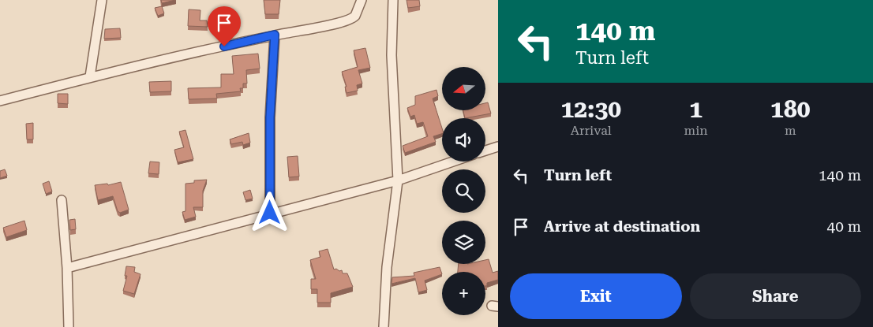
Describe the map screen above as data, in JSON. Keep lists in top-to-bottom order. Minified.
{"north":"left","page":{"turn":["140 m","Turn left"],"map_buttons":"+","eta":["12:30","Arrival","1","min","180","m"],"list":[{"name":"Turn left","value":"140 m"},{"name":"Arrive at destination","value":"40 m"}],"buttons":["Exit","Share"]}}
